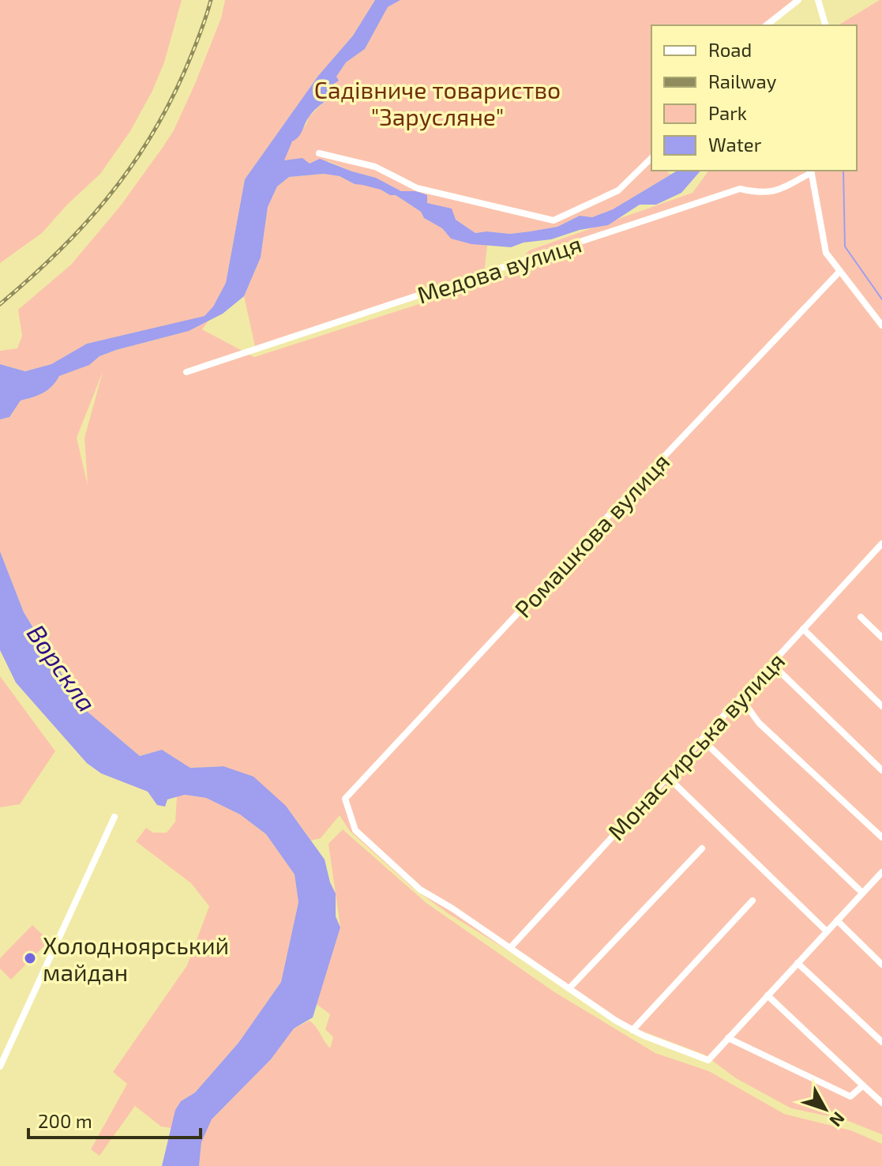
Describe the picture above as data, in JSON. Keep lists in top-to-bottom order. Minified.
{"streets":{"street":["Медова вулиця","Ромашкова вулиця","Монастирська вулиця"]},"crossings":[["Ромашкова вулиця","Монастирська вулиця"]],"water":["Ворскла"],"parks":["Садівниче товариство \"Зарусляне\""],"places":["Холодноярський майдан"],"legend":["Road","Railway","Park","Water"],"scale_bar":"200 m","north":"bottom right"}
